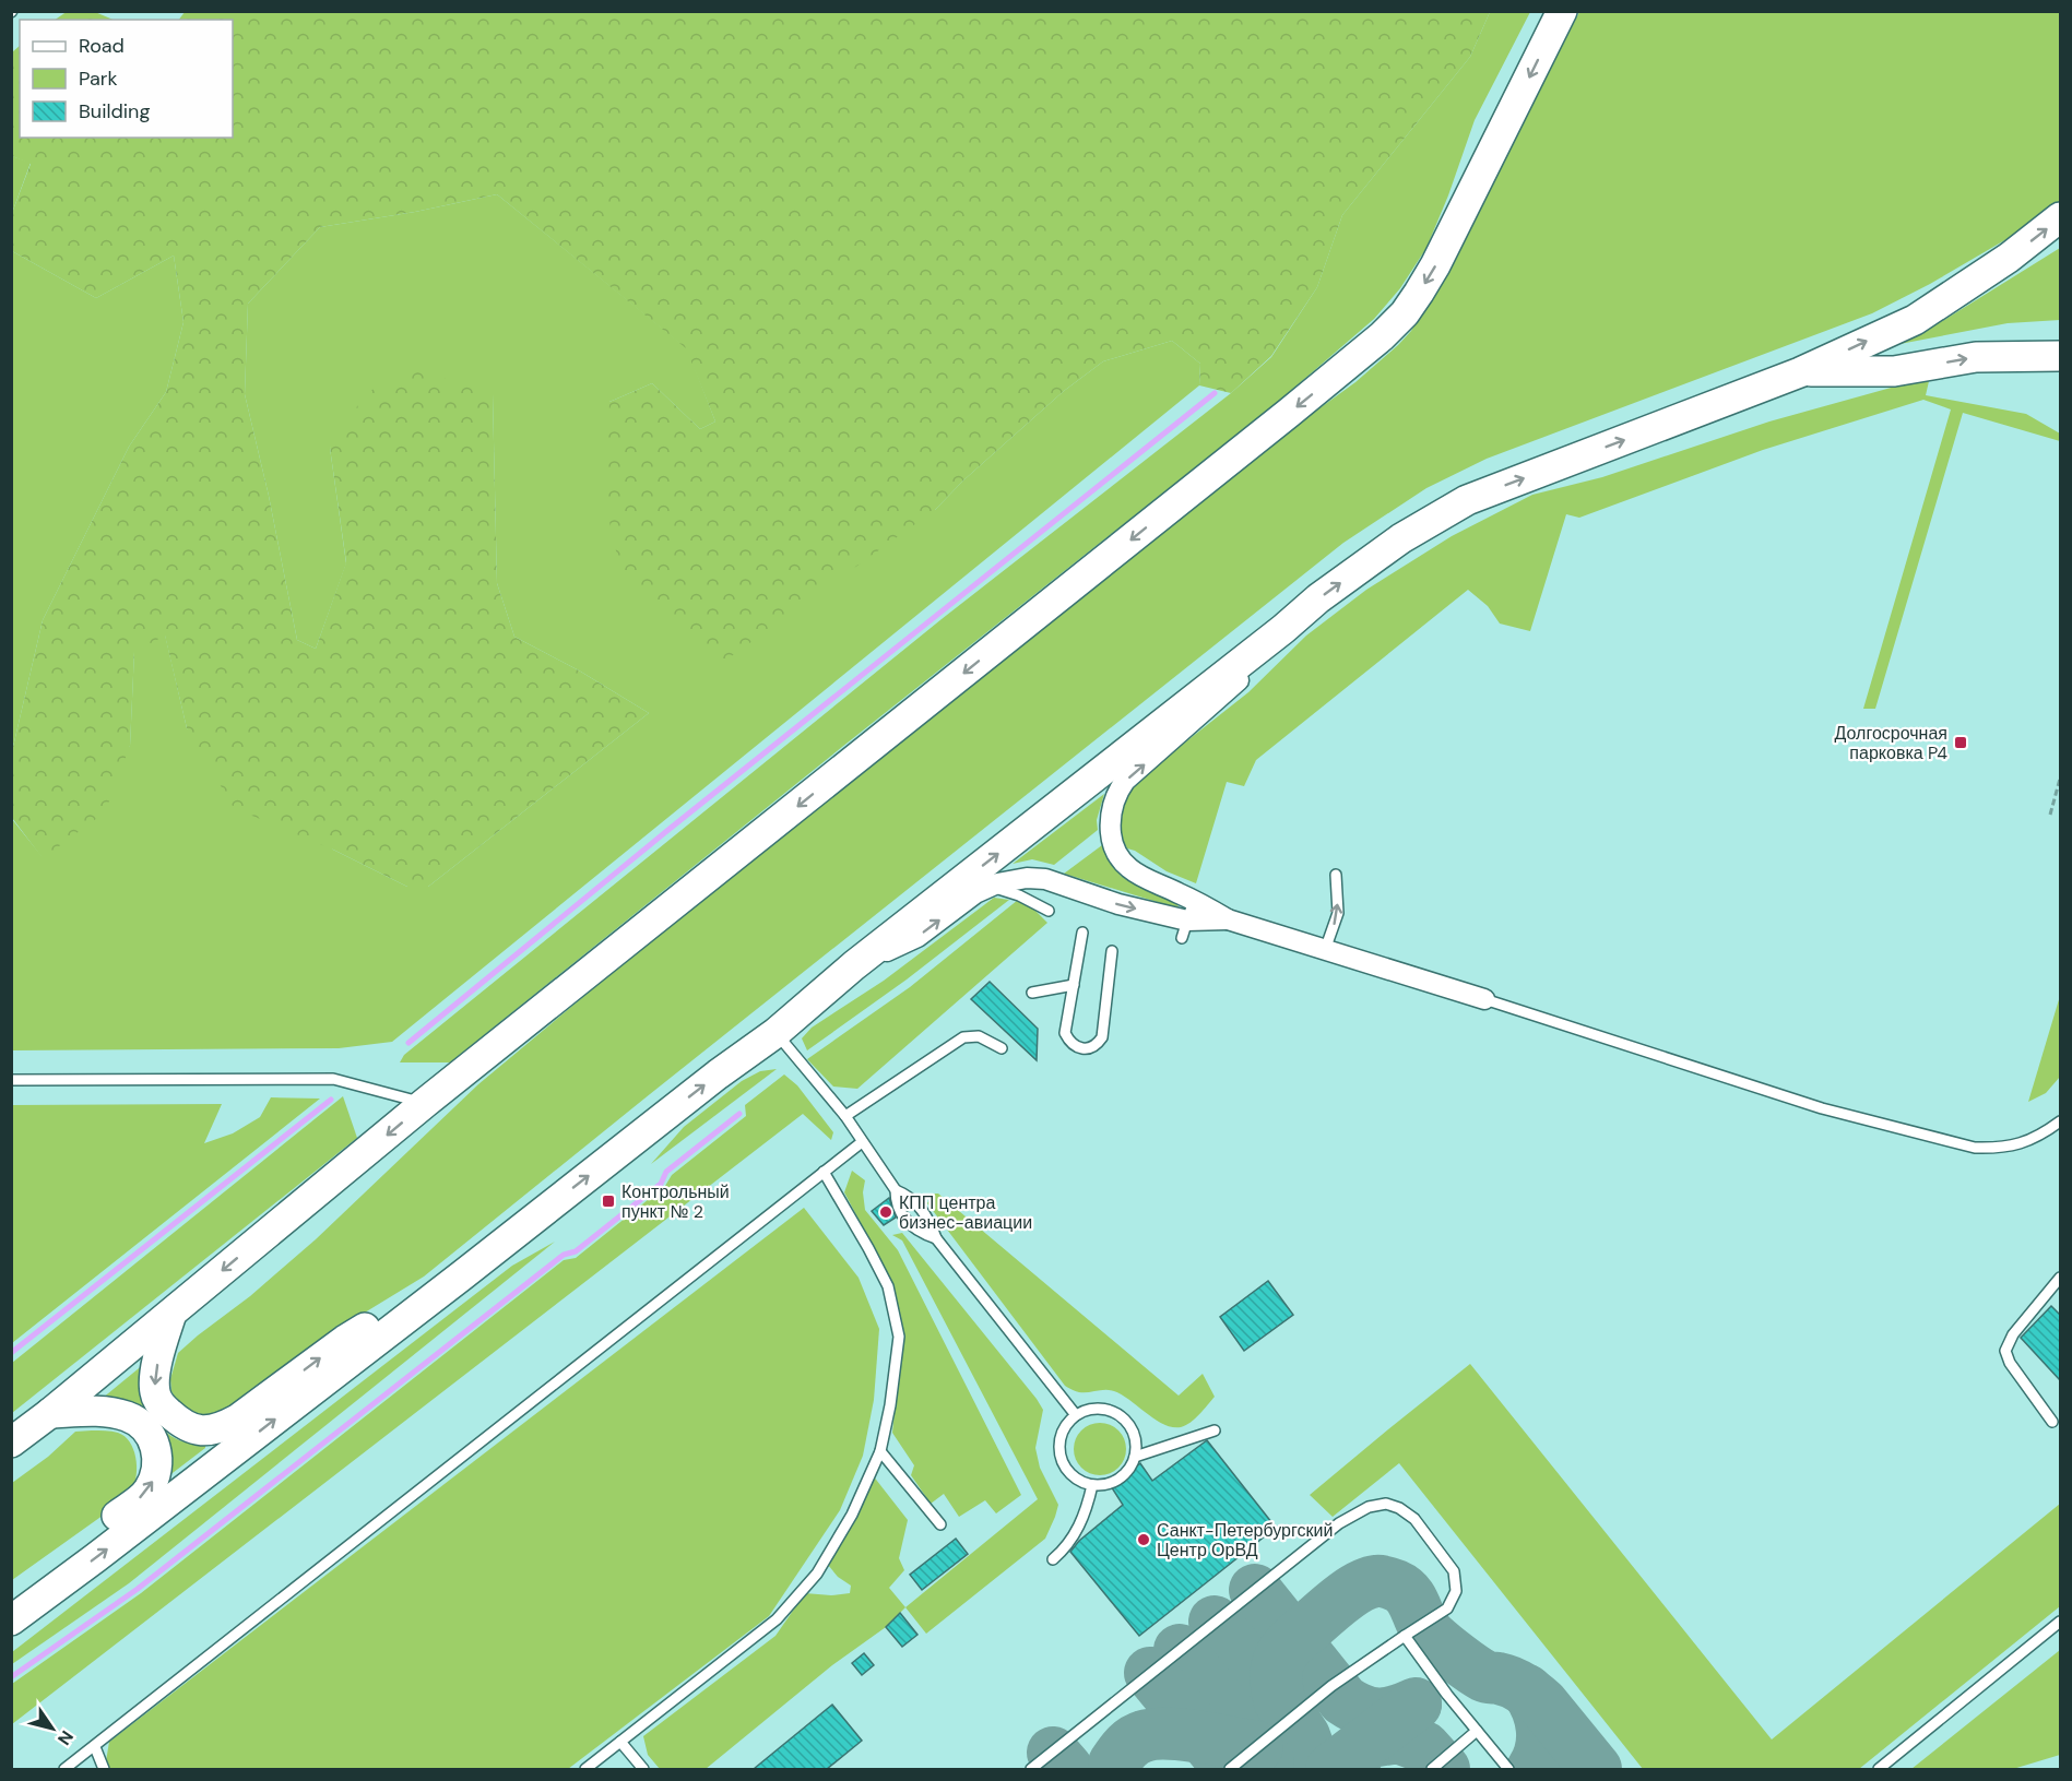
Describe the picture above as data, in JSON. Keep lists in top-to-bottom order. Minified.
{"places":{"transit":["Долгосрочная парковка P4","Контрольный пункт № 2"],"other":["КПП центра бизнес-авиации","Санкт-Петербургский Центр ОрВД"]},"legend":["Road","Park","Building"],"north":"bottom right"}
